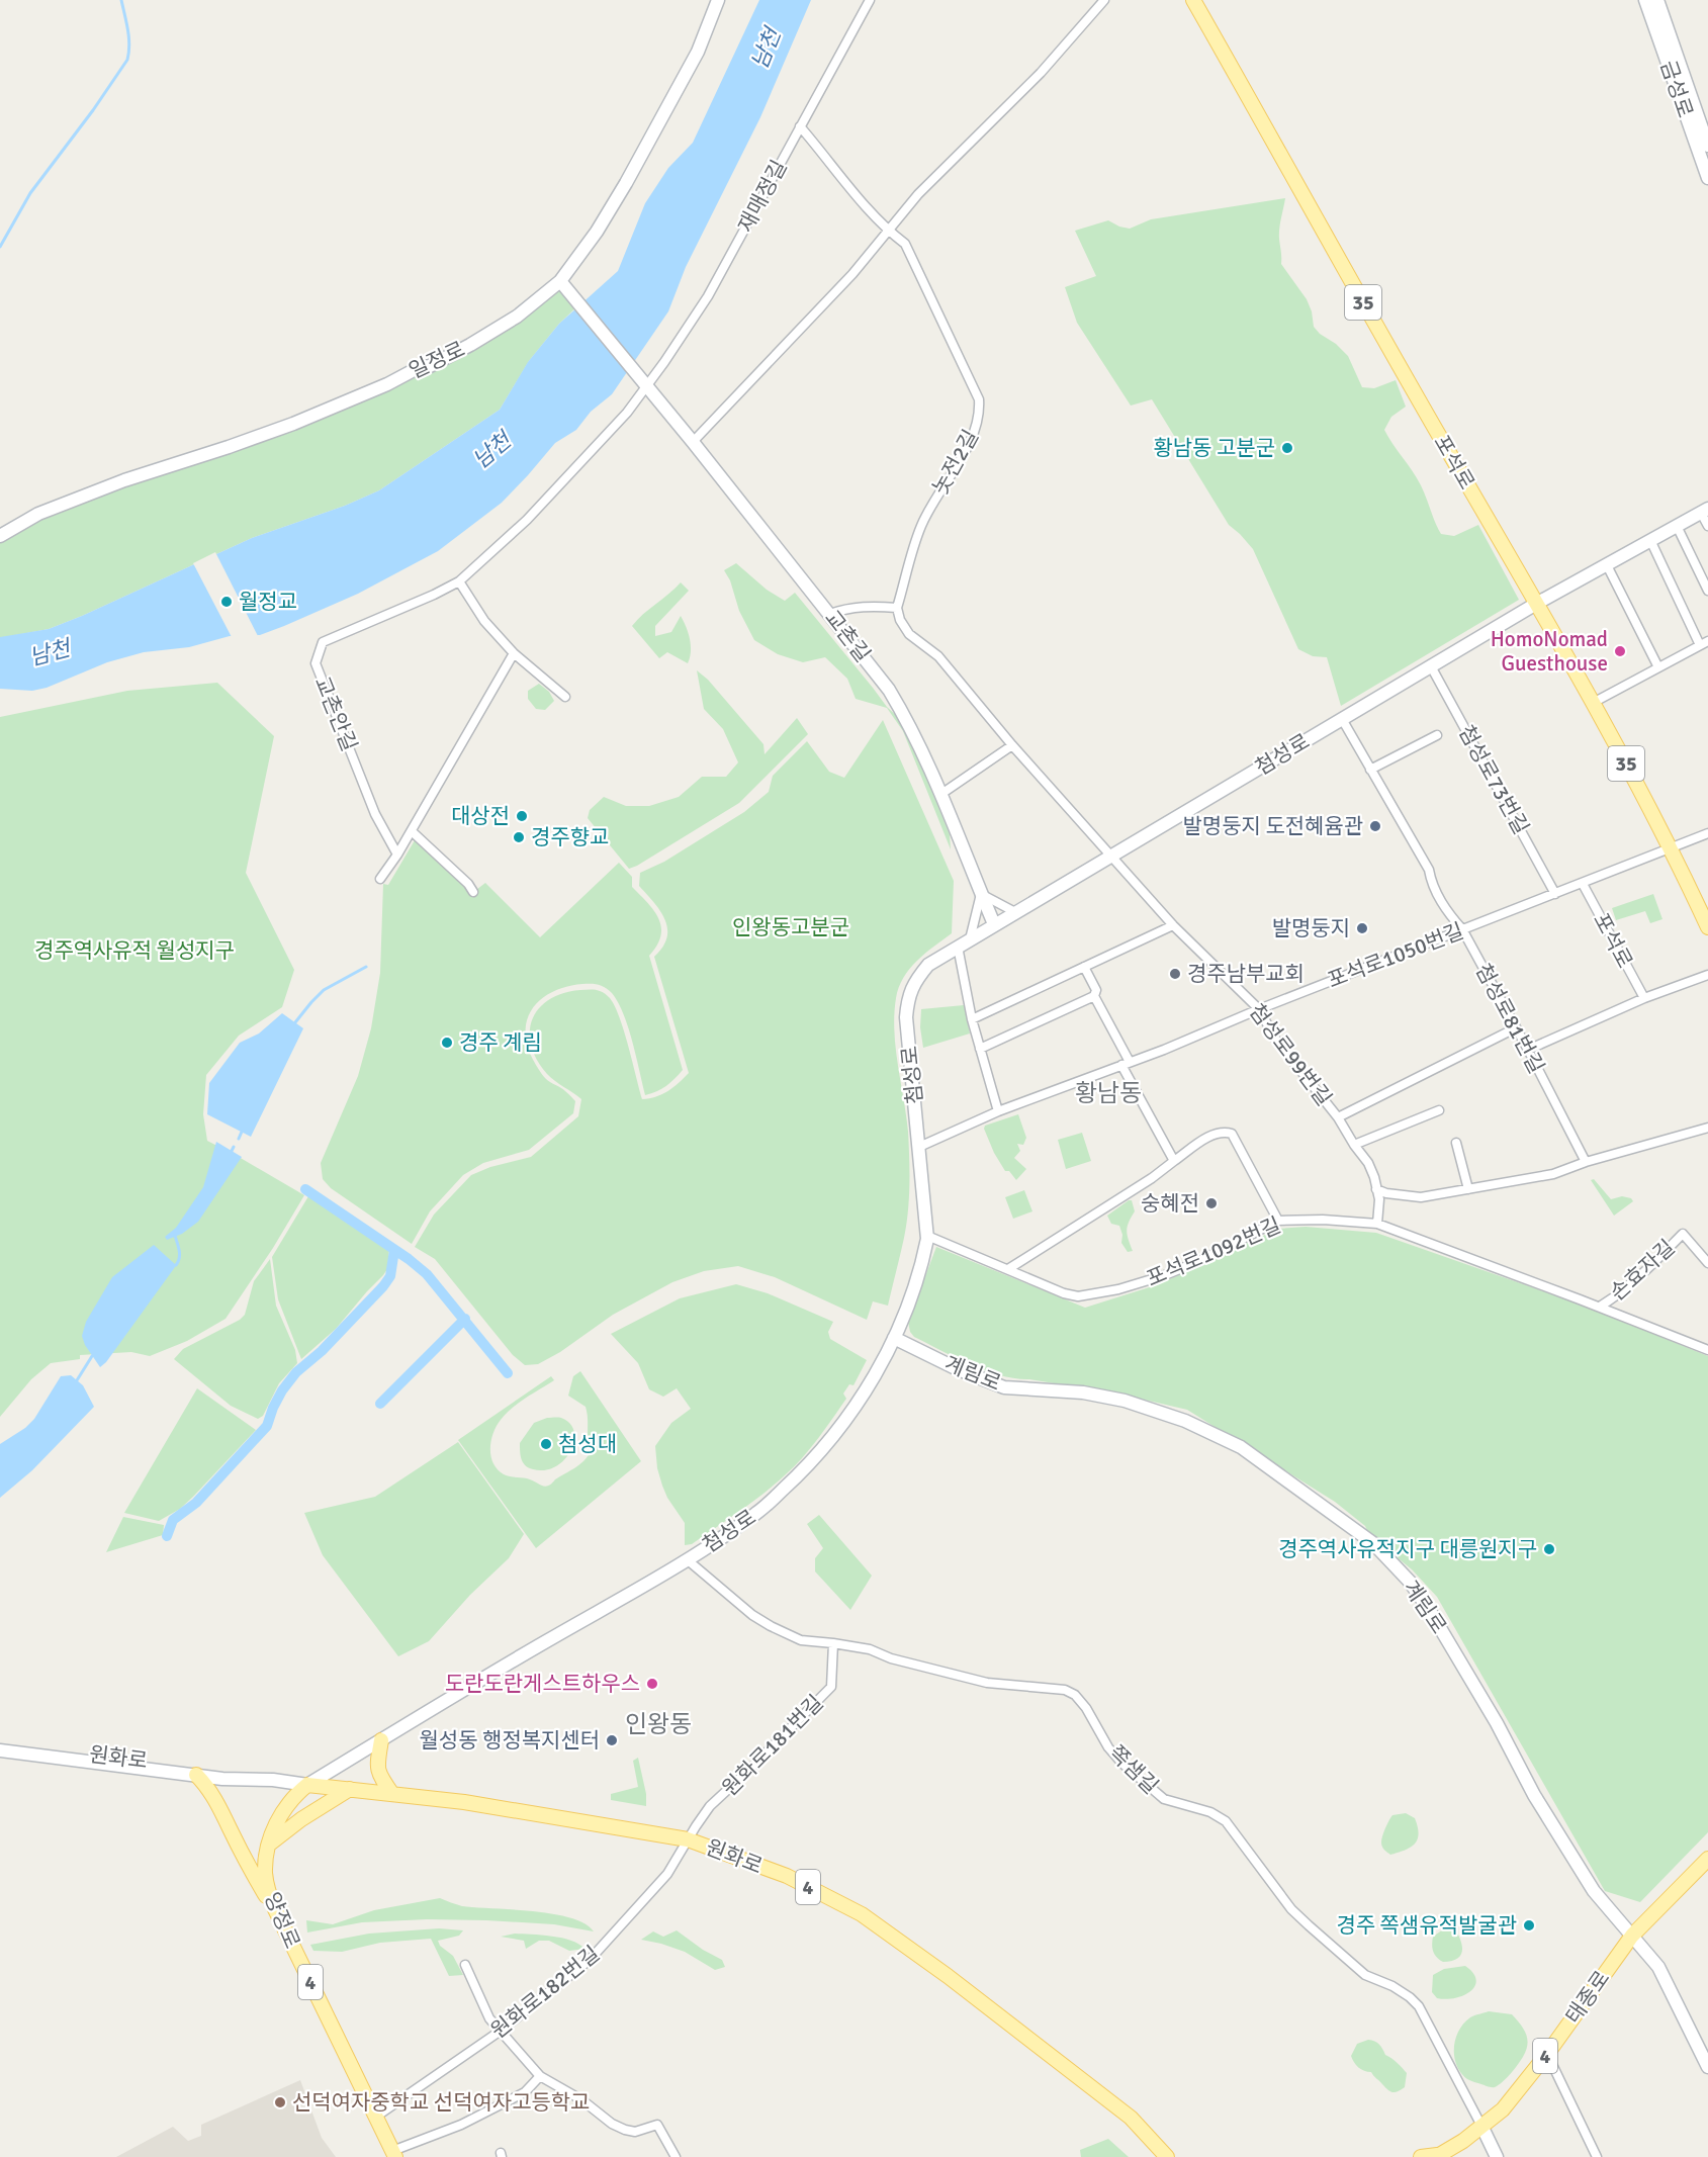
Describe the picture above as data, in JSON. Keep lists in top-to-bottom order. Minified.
{"streets":{"main road":["35","포석로","원화로","4","양정로","태종로"],"street":["금성로","재매정길","일정로","놋전2길","교촌길","교촌안길","첨성로","첨성로73번길","포석로1050번길","첨성로81번길","첨성로99번길","포석로1092번길","손효자길","계림로","원화로181번길","쪽샘길","원화로182번길"]},"crossings":[["재매정길","놋전2길"],["재매정길","교촌길"],["재매정길","교촌안길"],["일정로","교촌길"],["포석로","첨성로"],["포석로","포석로1050번길"],["교촌길","교촌안길"],["교촌길","첨성로"],["첨성로","첨성로73번길"],["첨성로","포석로1050번길"],["첨성로","첨성로81번길"],["첨성로","첨성로99번길"],["첨성로","포석로1092번길"],["첨성로","계림로"],["첨성로","원화로"],["첨성로","쪽샘길"],["첨성로","양정로"],["첨성로73번길","포석로1050번길"],["포석로1050번길","첨성로81번길"],["포석로1050번길","첨성로99번길"],["첨성로99번길","포석로1092번길"],["포석로1092번길","손효자길"],["계림로","태종로"],["원화로181번길","원화로"],["원화로181번길","쪽샘길"],["원화로181번길","원화로182번길"],["원화로","양정로"],["원화로","원화로182번길"],["쪽샘길","태종로"],["양정로","원화로182번길"]],"districts":["황남동","인왕동"],"water":["남천"],"parks":["인왕동고분군","경주역사유적 월성지구"],"places":["황남동 고분군","월정교","HomoNomad Guesthouse","대상전","발명둥지 도전혜윰관","경주향교","발명둥지","경주남부교회","경주 계림","숭혜전","첨성대","경주역사유적지구 대릉원지구","도란도란게스트하우스","월성동 행정복지센터","경주 쪽샘유적발굴관","선덕여자중학교 선덕여자고등학교"]}
